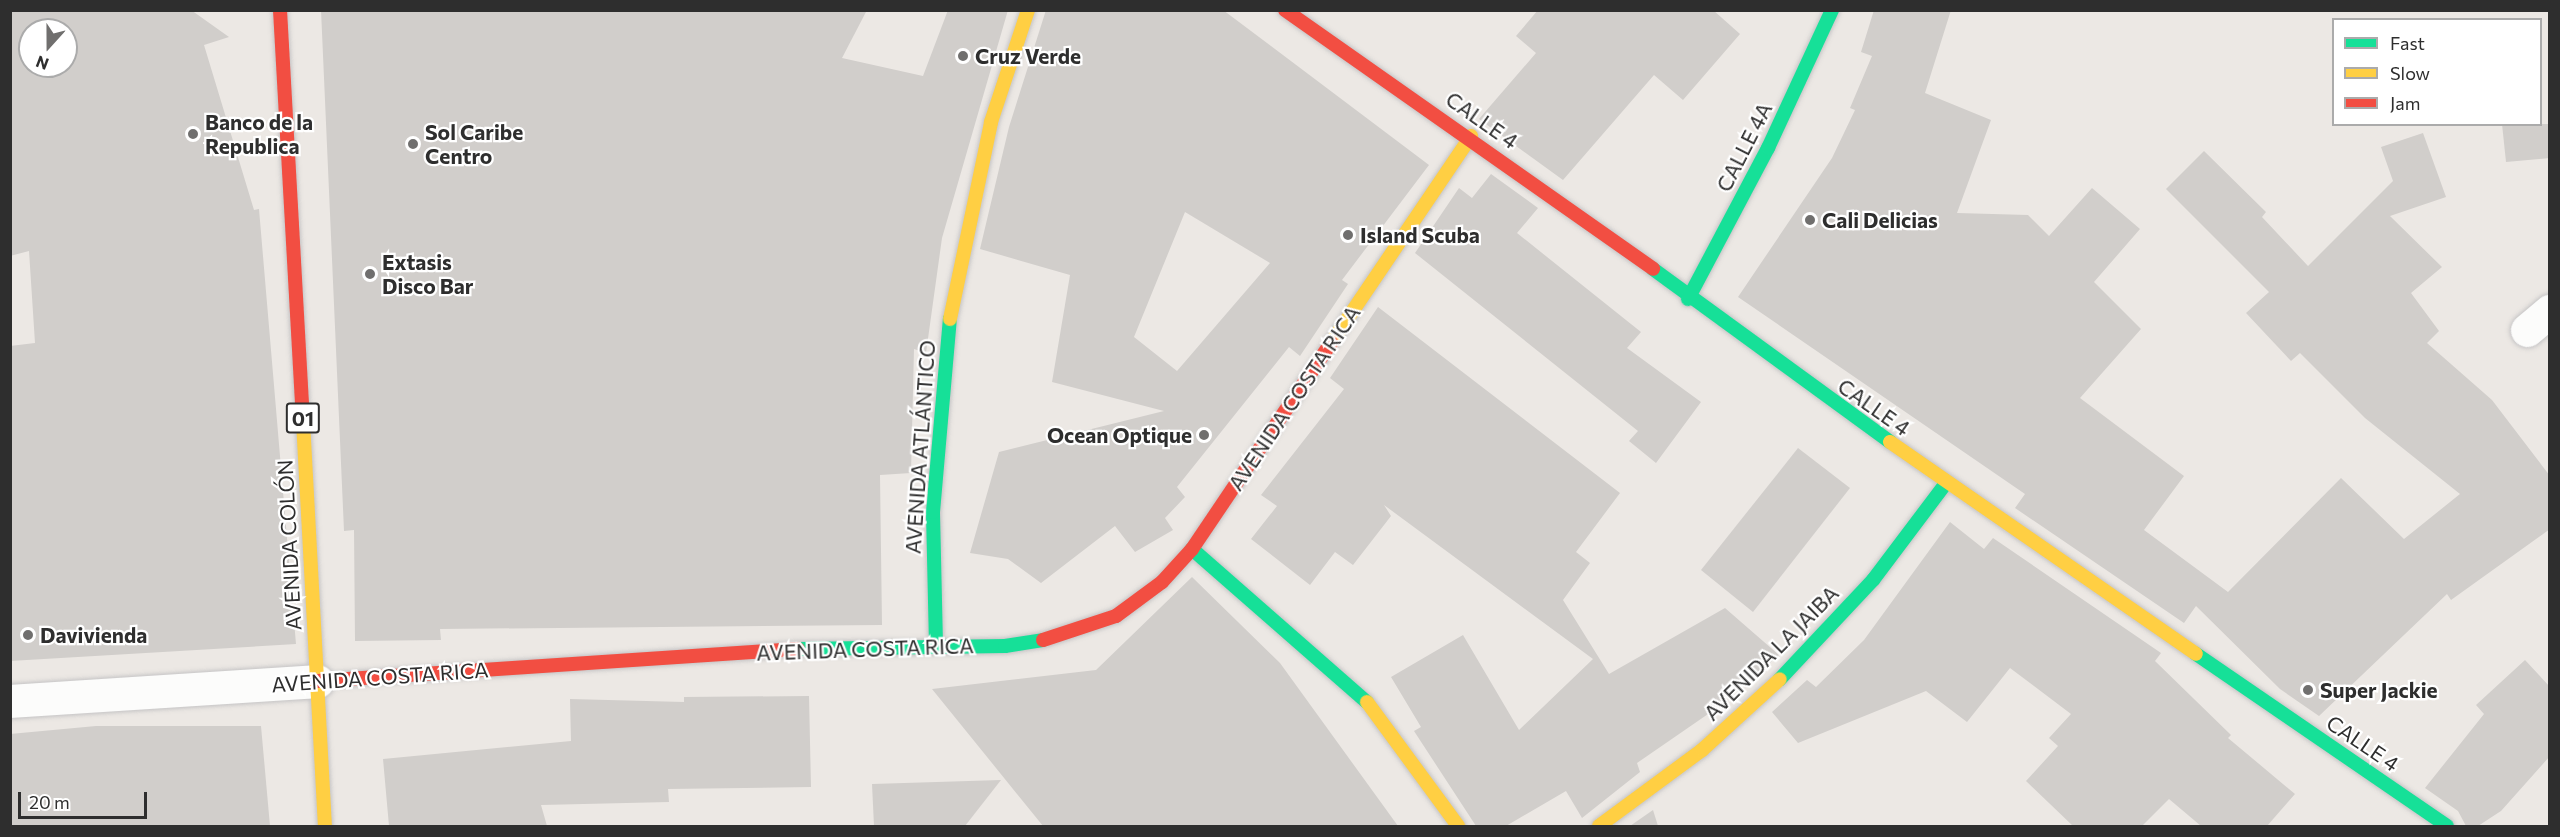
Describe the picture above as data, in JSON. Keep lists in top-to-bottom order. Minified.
{"streets":{"main road":["CALLE 4","CALLE 4A","AVENIDA COSTA RICA","01","AVENIDA ATLÁNTICO","AVENIDA COLÓN","AVENIDA LA JAIBA"]},"crossings":[["CALLE 4","CALLE 4A"],["CALLE 4","AVENIDA COSTA RICA"],["CALLE 4","AVENIDA LA JAIBA"],["AVENIDA COSTA RICA","AVENIDA ATLÁNTICO"],["AVENIDA COSTA RICA","AVENIDA COLÓN"]],"places":["Cruz Verde","Banco de la Republica","Sol Caribe Centro","Cali Delicias","Island Scuba","Extasis Disco Bar","Ocean Optique","Davivienda","Super Jackie"],"legend":["Fast","Slow","Jam"],"scale_bar":"20 m","north":"bottom"}
